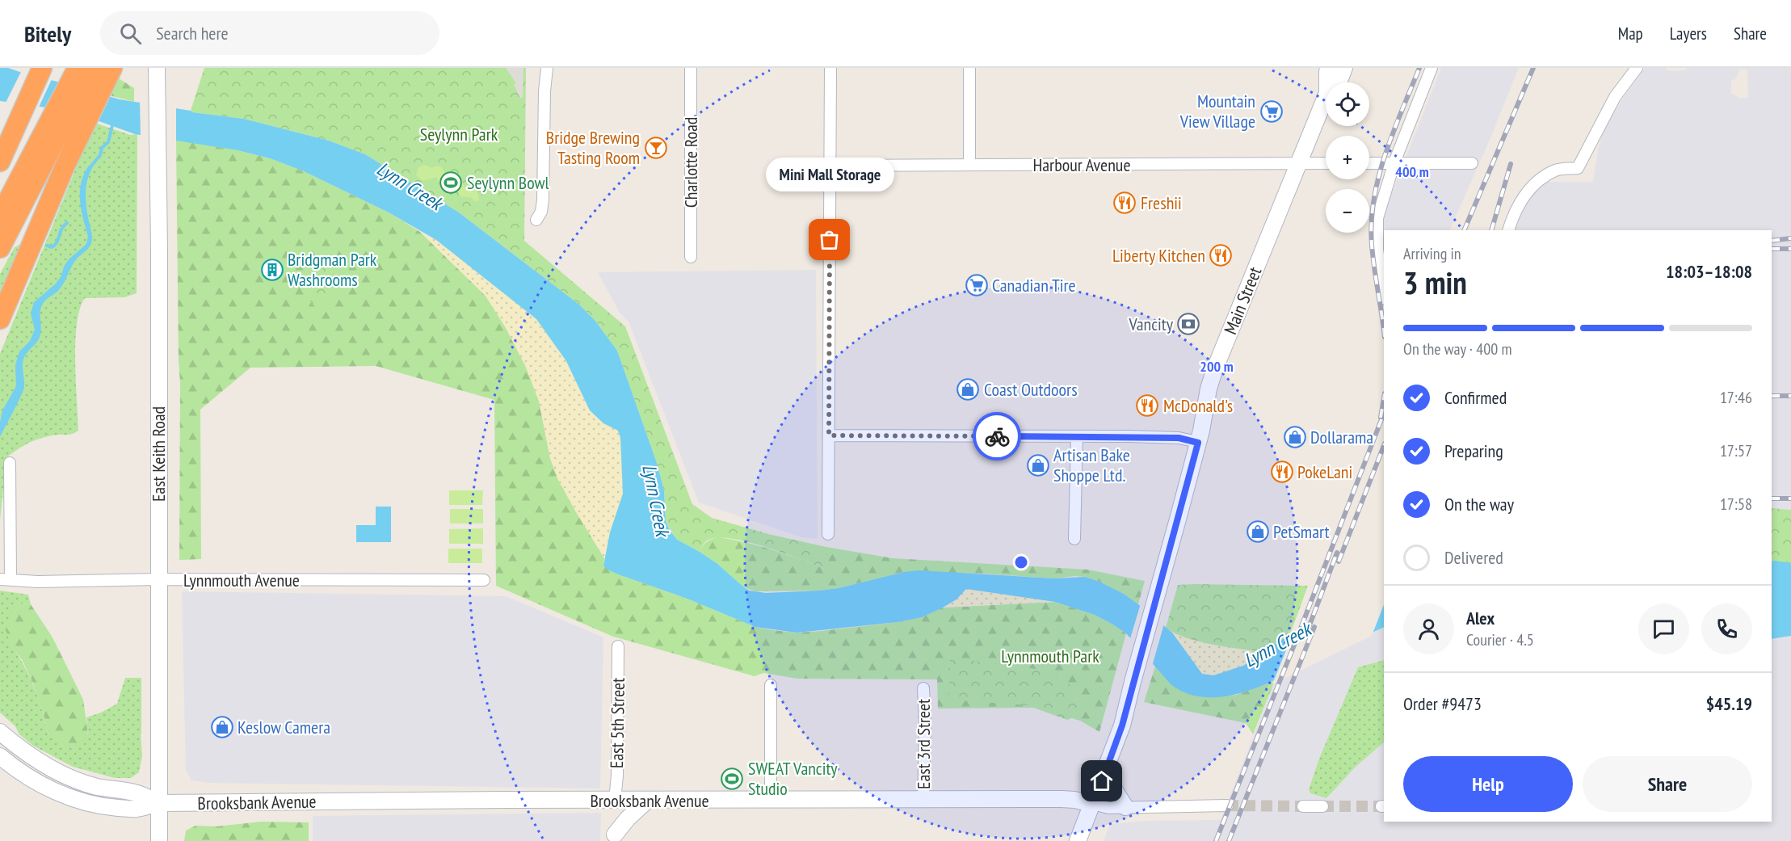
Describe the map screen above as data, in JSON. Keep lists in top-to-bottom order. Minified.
{"streets":{"main road":["Main Street","East Keith Road","Brooksbank Avenue"],"street":["Charlotte Road","Harbour Avenue","Lynnmouth Avenue","East 5th Street","East 3rd Street"]},"crossings":[["Harbour Avenue","Main Street"],["Main Street","Brooksbank Avenue"],["East Keith Road","Lynnmouth Avenue"],["East Keith Road","Brooksbank Avenue"],["East 5th Street","Brooksbank Avenue"],["East 3rd Street","Brooksbank Avenue"]],"water":["Lynn Creek"],"parks":["Seylynn Park","Lynnmouth Park"],"places":{"supermarket":["Mountain View Village","Canadian Tire"],"bar":["Bridge Brewing Tasting Room"],"sports":["Seylynn Bowl","SWEAT Vancity Studio"],"restaurant":["Freshii","Liberty Kitchen","McDonald's","PokeLani"],"other":["Mini Mall Storage"],"building":["Bridgman Park Washrooms"],"bank":["Vancity"],"shop":["Coast Outdoors","Dollarama","Artisan Bake Shoppe Ltd.","PetSmart","Keslow Camera"]},"page":{"header":"Bitely","search":"Search here","nav":["Map","Layers","Share"],"map_buttons":["+","−"],"bubble":"Mini Mall Storage","heading":["3 min","Arriving in","18:03–18:08"],"panel":["Alex","Courier · 4.5","Order #9473","$45.19"],"bar":"On the way · 400 m","list":[["Confirmed","17:46"],["Preparing","17:57"],["On the way","17:58"],"Delivered"],"buttons":["Help","Share"]},"rings":["400 m","200 m"]}
